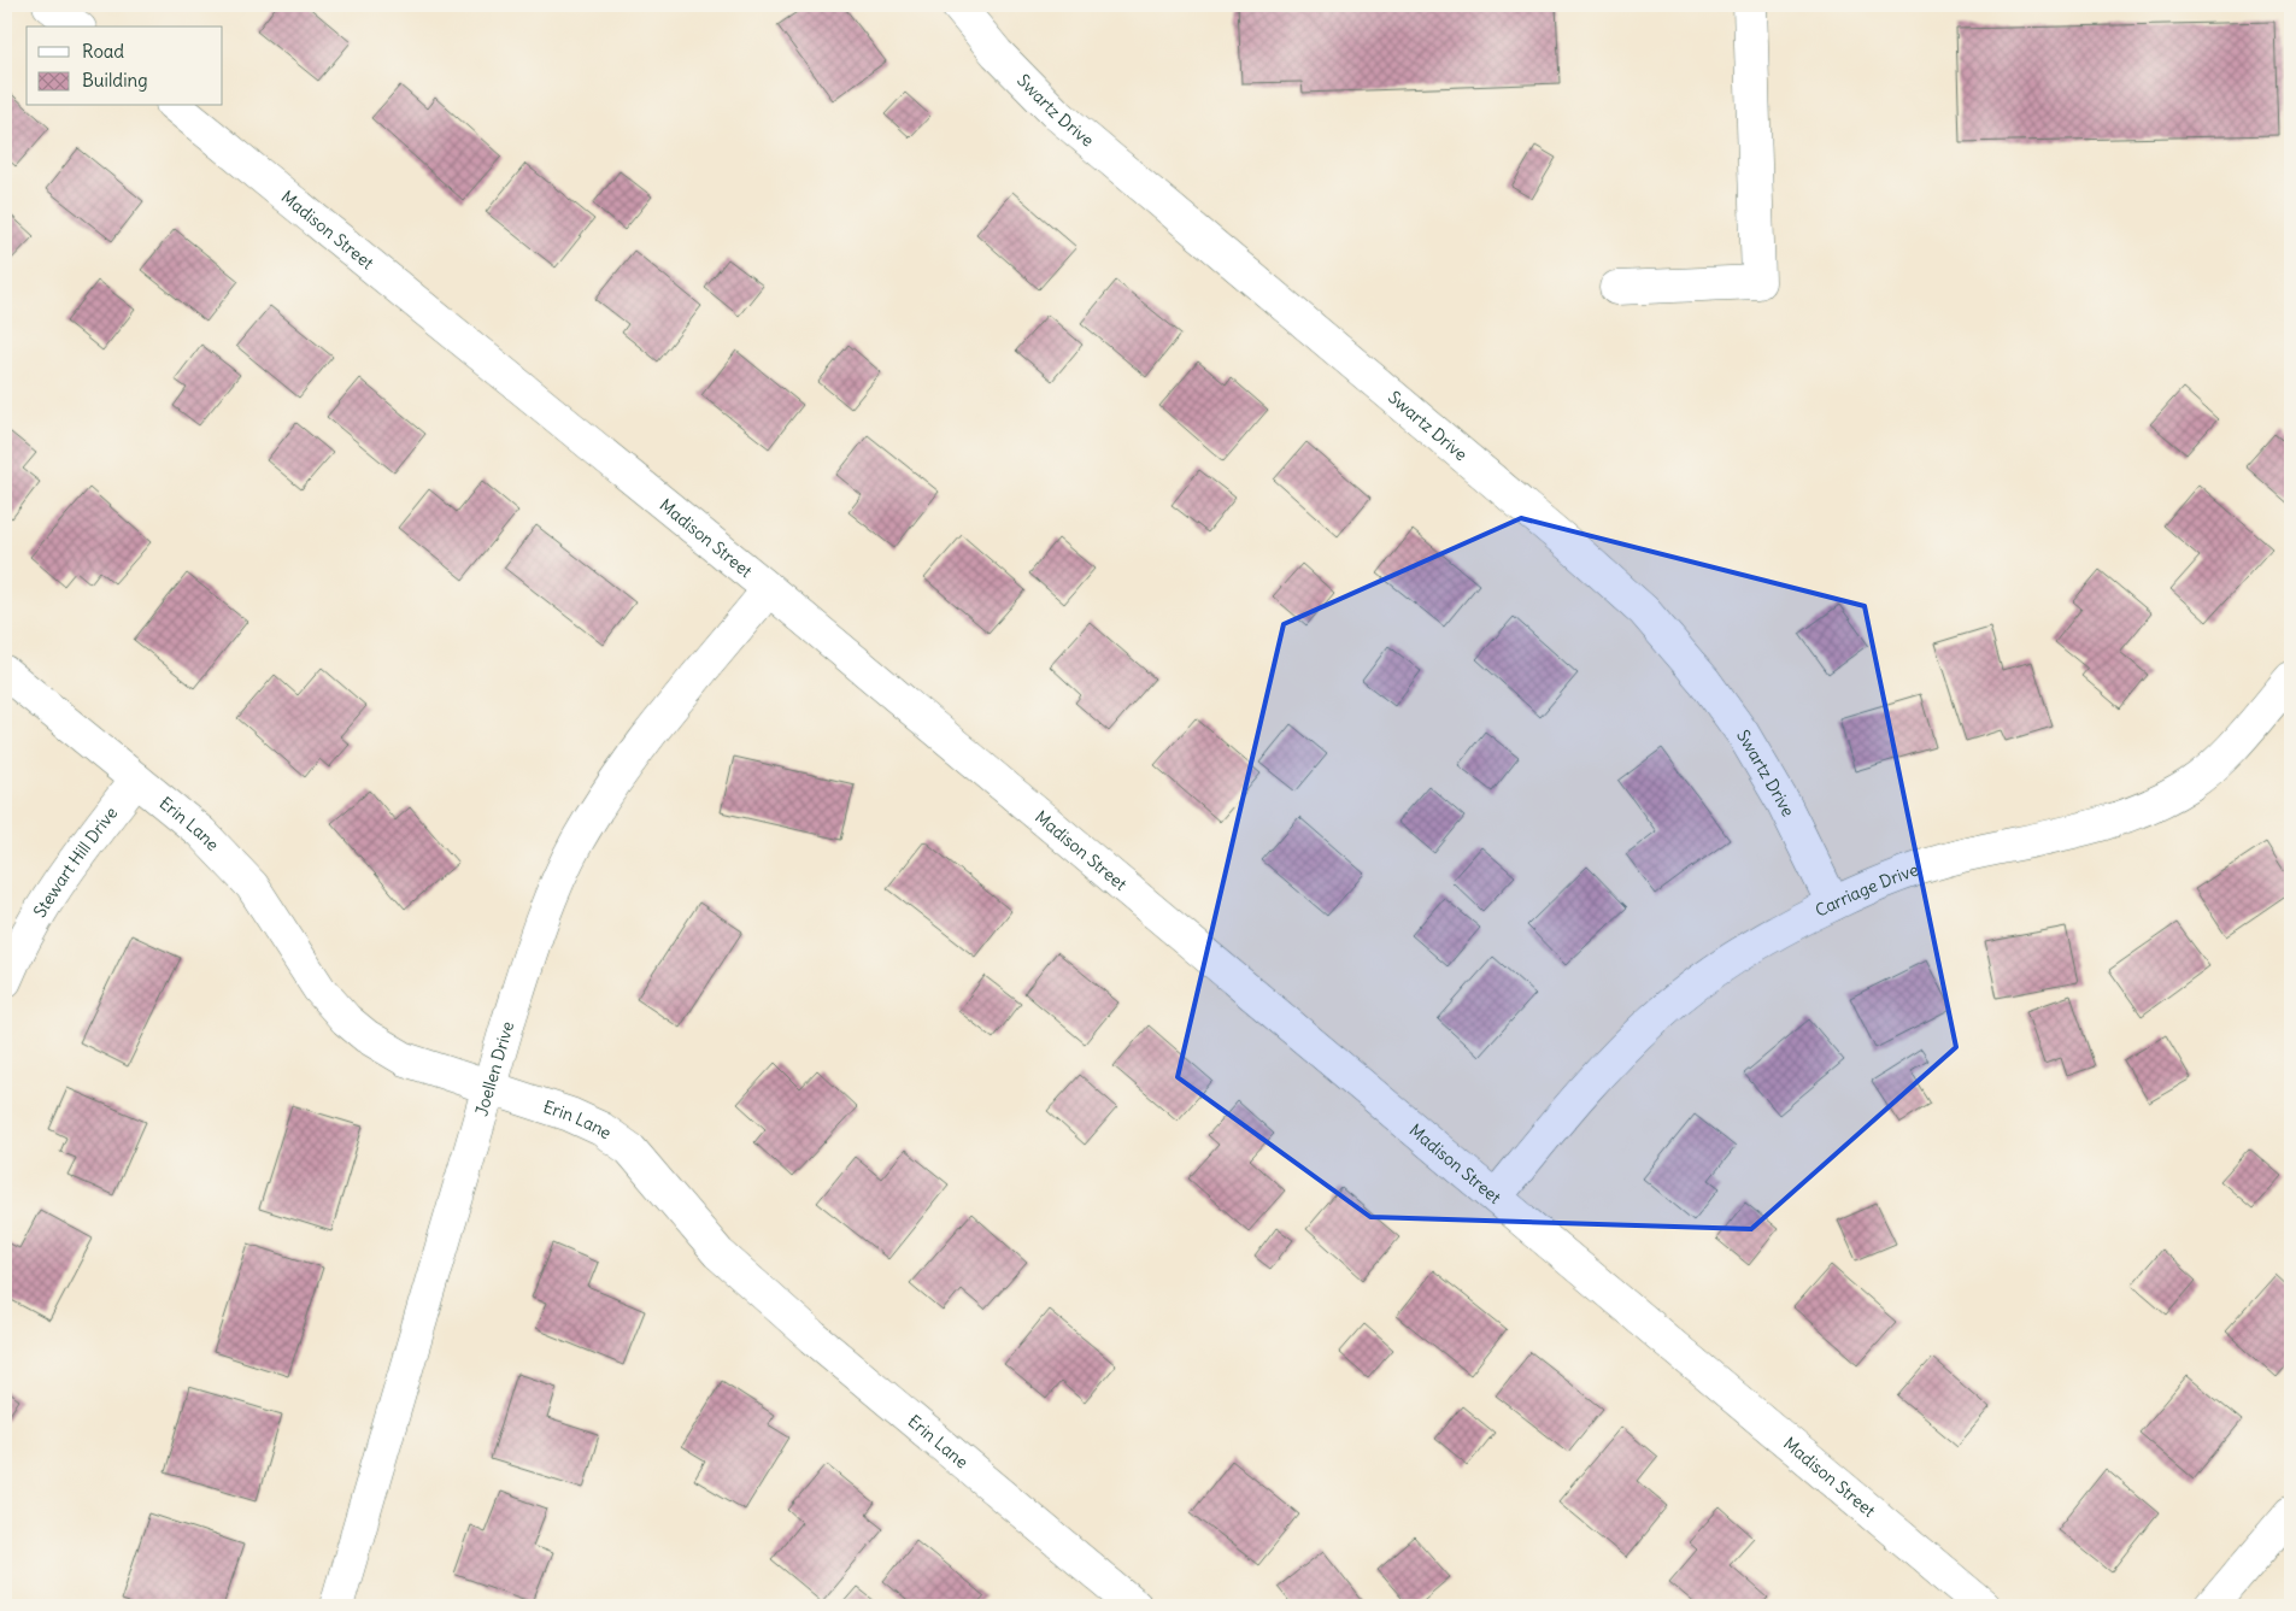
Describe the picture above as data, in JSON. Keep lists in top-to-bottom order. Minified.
{"streets":{"street":["Swartz Drive","Madison Street","Erin Lane","Stewart Hill Drive","Carriage Drive","Joellen Drive"]},"crossings":[["Swartz Drive","Carriage Drive"],["Madison Street","Carriage Drive"],["Madison Street","Joellen Drive"],["Erin Lane","Stewart Hill Drive"],["Erin Lane","Joellen Drive"]],"legend":["Road","Building"]}
